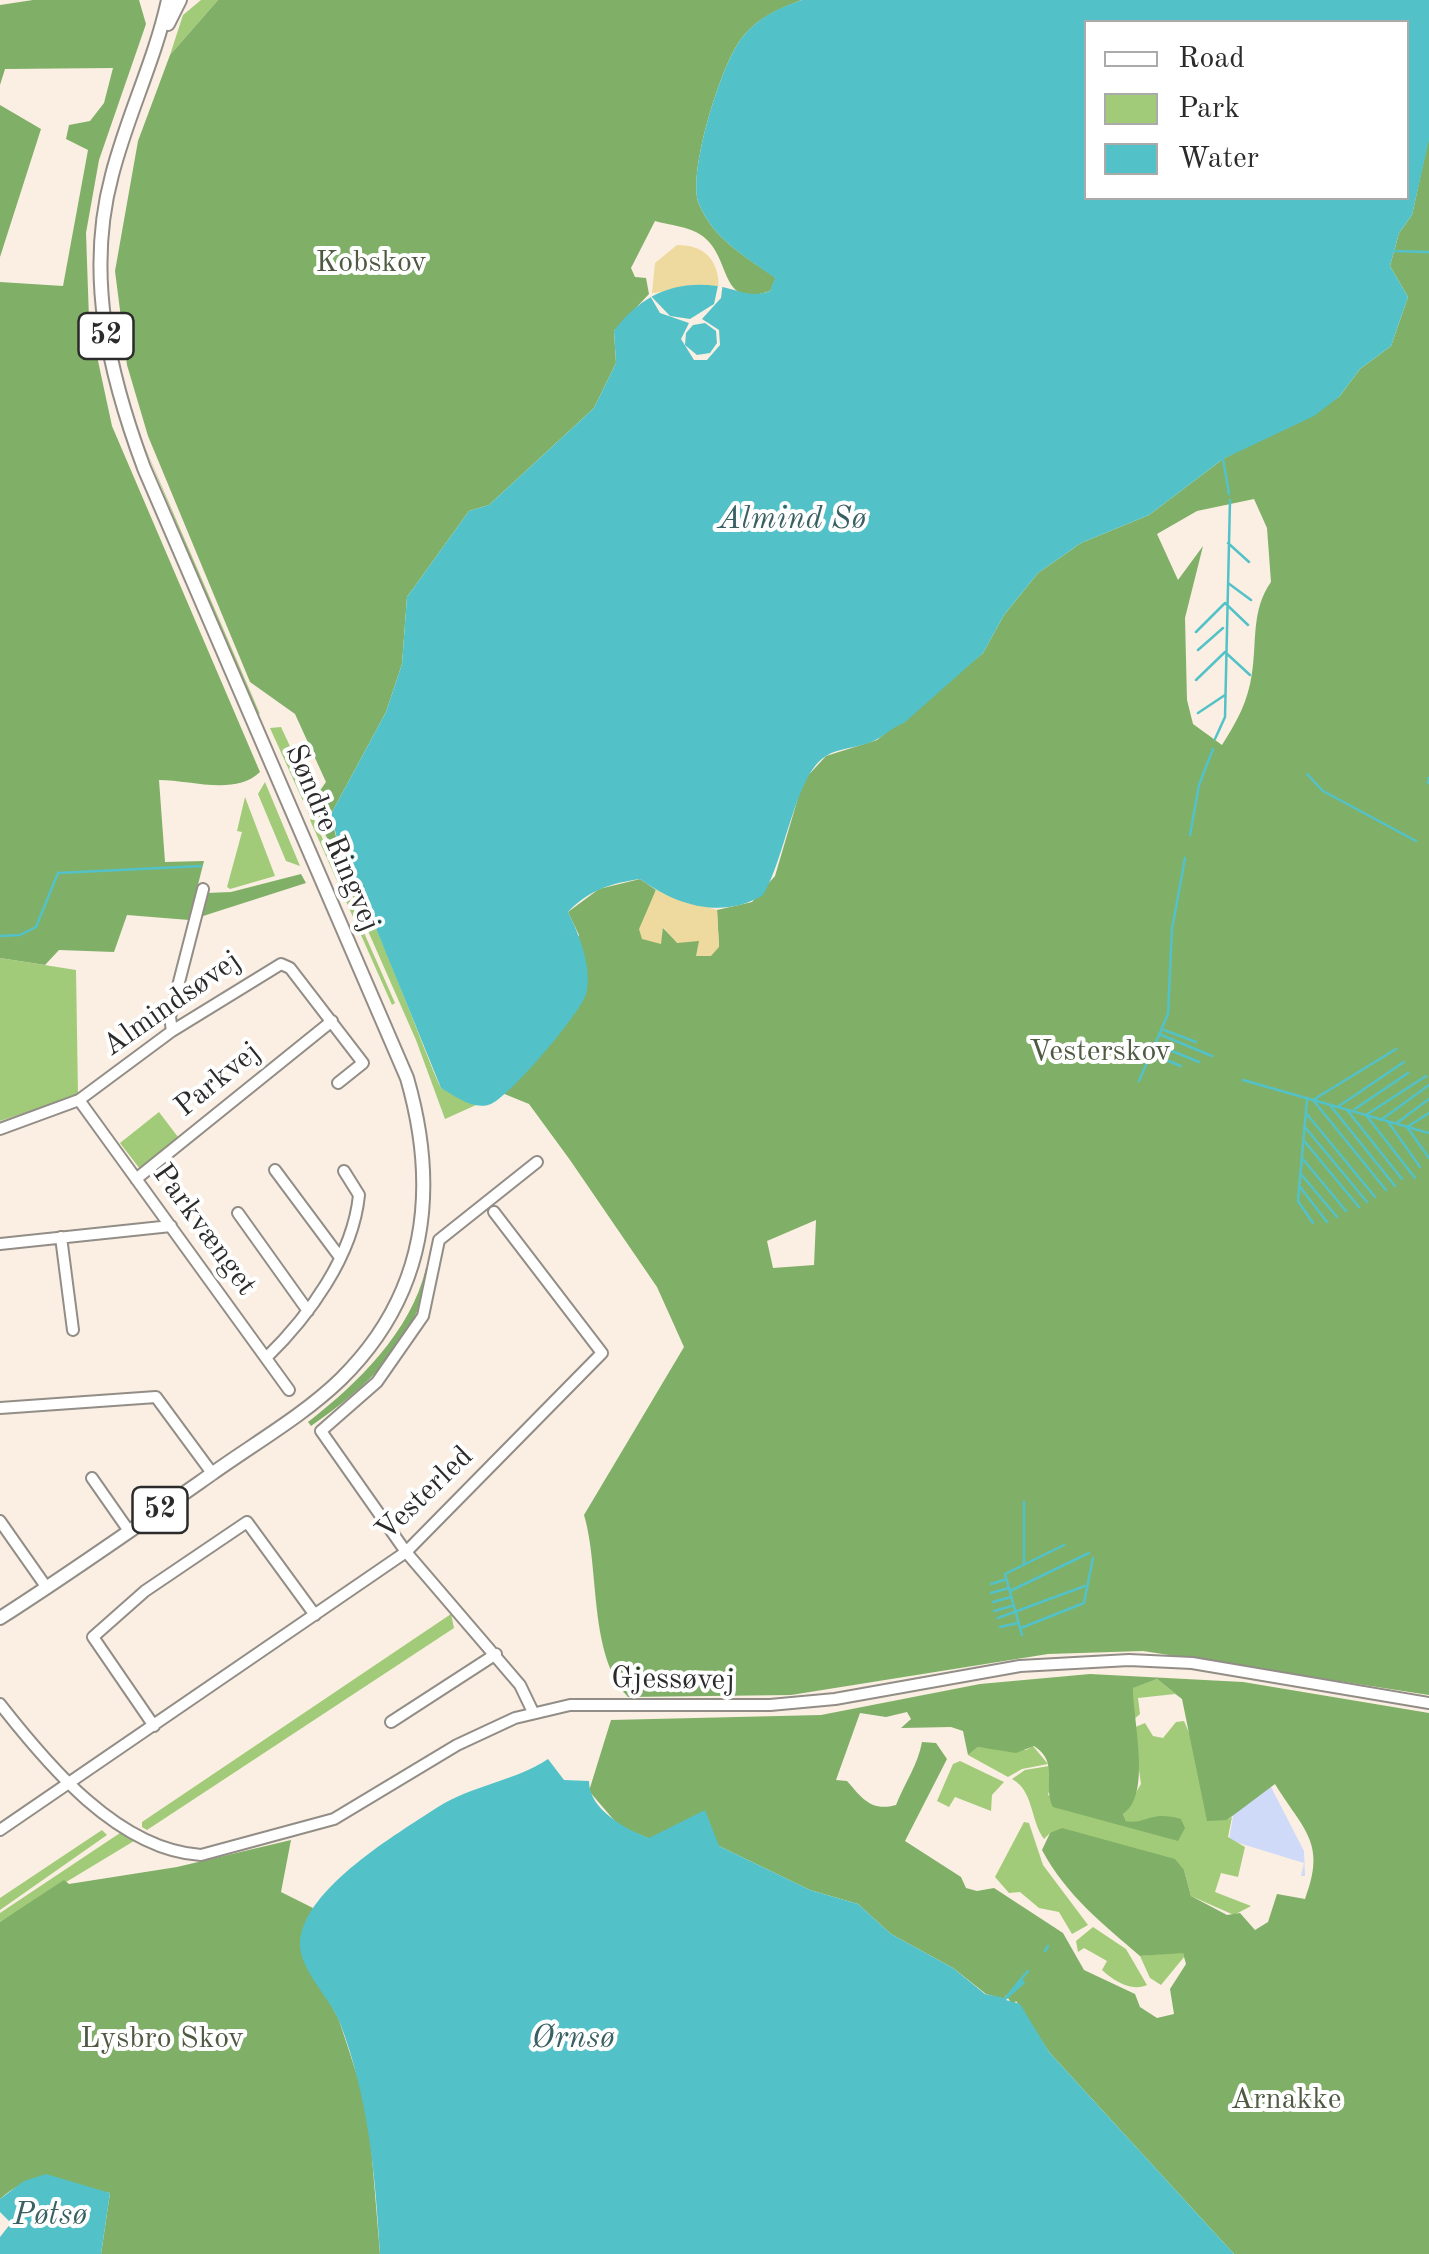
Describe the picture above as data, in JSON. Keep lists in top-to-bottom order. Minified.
{"streets":{"main road":["52","Søndre Ringvej"],"street":["Almindsøvej","Parkvej","Parkvænget","Vesterled","Gjessøvej"]},"crossings":[["Almindsøvej","Parkvej"],["Almindsøvej","Parkvænget"],["Parkvej","Parkvænget"],["Vesterled","Gjessøvej"]],"water":["Almind Sø","Ørnsø","Pøtsø"],"parks":["Kobskov","Vesterskov","Lysbro Skov","Arnakke"],"legend":["Road","Park","Water"]}
